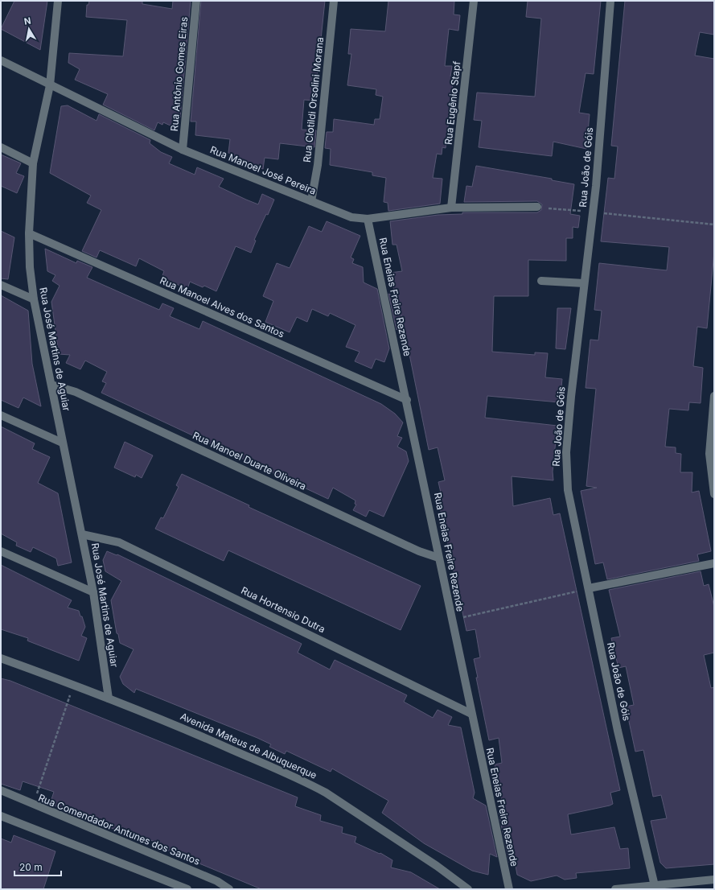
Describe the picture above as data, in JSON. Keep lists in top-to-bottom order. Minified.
{"streets":{"street":["Rua Antônio Gomes Eiras","Rua Clotildi Orsolini Morana","Rua Eugênio Stapf","Rua João de Góis","Rua Manoel José Pereira","Rua Eneias Freire Rezende","Rua Manoel Alves dos Santos","Rua José Martins de Aguiar","Rua Manoel Duarte Oliveira","Rua Hortensio Dutra","Avenida Mateus de Albuquerque","Rua Comendador Antunes dos Santos"]},"crossings":[["Rua Antônio Gomes Eiras","Rua Manoel José Pereira"],["Rua Clotildi Orsolini Morana","Rua Manoel José Pereira"],["Rua Eugênio Stapf","Rua Manoel José Pereira"],["Rua Manoel José Pereira","Rua Eneias Freire Rezende"],["Rua Manoel José Pereira","Rua José Martins de Aguiar"],["Rua Eneias Freire Rezende","Rua Manoel Alves dos Santos"],["Rua Eneias Freire Rezende","Rua Manoel Duarte Oliveira"],["Rua Eneias Freire Rezende","Rua Hortensio Dutra"],["Rua Manoel Alves dos Santos","Rua José Martins de Aguiar"],["Rua José Martins de Aguiar","Rua Manoel Duarte Oliveira"],["Rua José Martins de Aguiar","Rua Hortensio Dutra"],["Rua José Martins de Aguiar","Avenida Mateus de Albuquerque"]],"scale_bar":"20 m","north":"top"}
